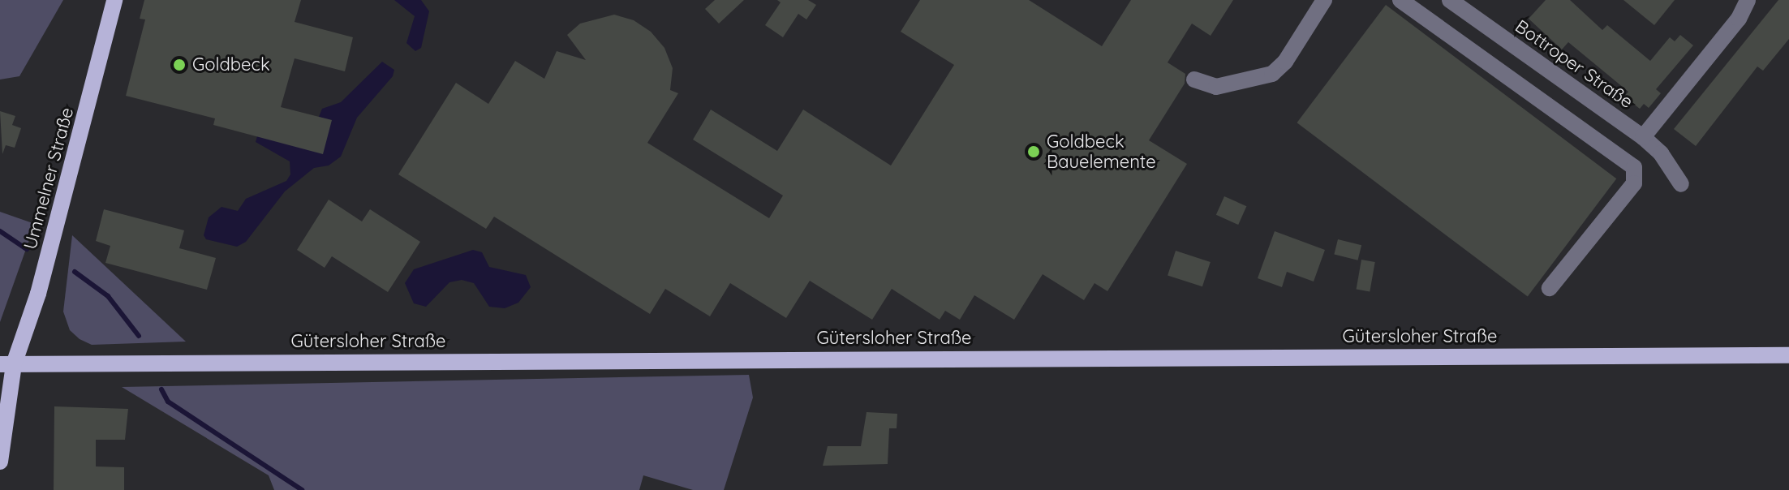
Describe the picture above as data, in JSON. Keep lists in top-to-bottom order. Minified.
{"streets":{"main road":["Ummelner Straße","Gütersloher Straße"],"street":["Bottroper Straße"]},"crossings":[["Ummelner Straße","Gütersloher Straße"]],"places":["Goldbeck","Goldbeck Bauelemente"]}
